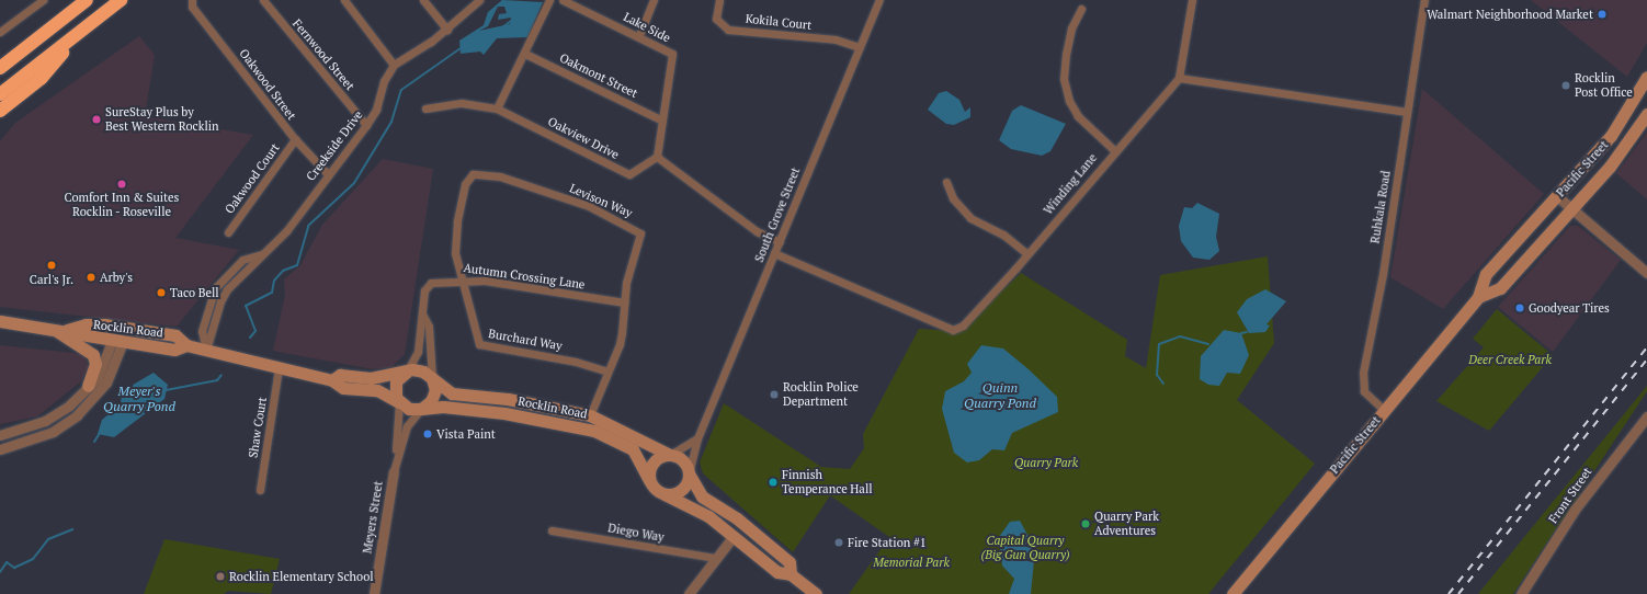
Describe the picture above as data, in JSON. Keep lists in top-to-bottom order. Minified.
{"streets":{"main road":["Pacific Street","Rocklin Road"],"street":["Kokila Court","Lake Side","Fernwood Street","Oakmont Street","Oakwood Street","Oakview Drive","Creekside Drive","Oakwood Court","Winding Lane","Levison Way","Ruhkala Road","South Grove Street","Autumn Crossing Lane","Burchard Way","Shaw Court","Front Street","Meyers Street","Diego Way"]},"crossings":[["Kokila Court","South Grove Street"],["Lake Side","Oakmont Street"],["Fernwood Street","Creekside Drive"],["Oakwood Street","Creekside Drive"],["Oakwood Street","Oakwood Court"],["Creekside Drive","Rocklin Road"],["Pacific Street","Ruhkala Road"],["Winding Lane","South Grove Street"],["Levison Way","Autumn Crossing Lane"],["Levison Way","Rocklin Road"],["Levison Way","Burchard Way"],["South Grove Street","Rocklin Road"],["Autumn Crossing Lane","Rocklin Road"],["Autumn Crossing Lane","Burchard Way"],["Autumn Crossing Lane","Meyers Street"],["Rocklin Road","Shaw Court"],["Rocklin Road","Meyers Street"]],"water":["Quinn Quarry Pond","Meyer's Quarry Pond"],"parks":["Deer Creek Park","Quarry Park","Capital Quarry (Big Gun Quarry)","Memorial Park"],"places":["Walmart Neighborhood Market","Rocklin Post Office","SureStay Plus by Best Western Rocklin","Comfort Inn & Suites Rocklin - Roseville","Carl's Jr.","Arby's","Taco Bell","Goodyear Tires","Rocklin Police Department","Vista Paint","Finnish Temperance Hall","Quarry Park Adventures","Fire Station #1","Rocklin Elementary School"]}
